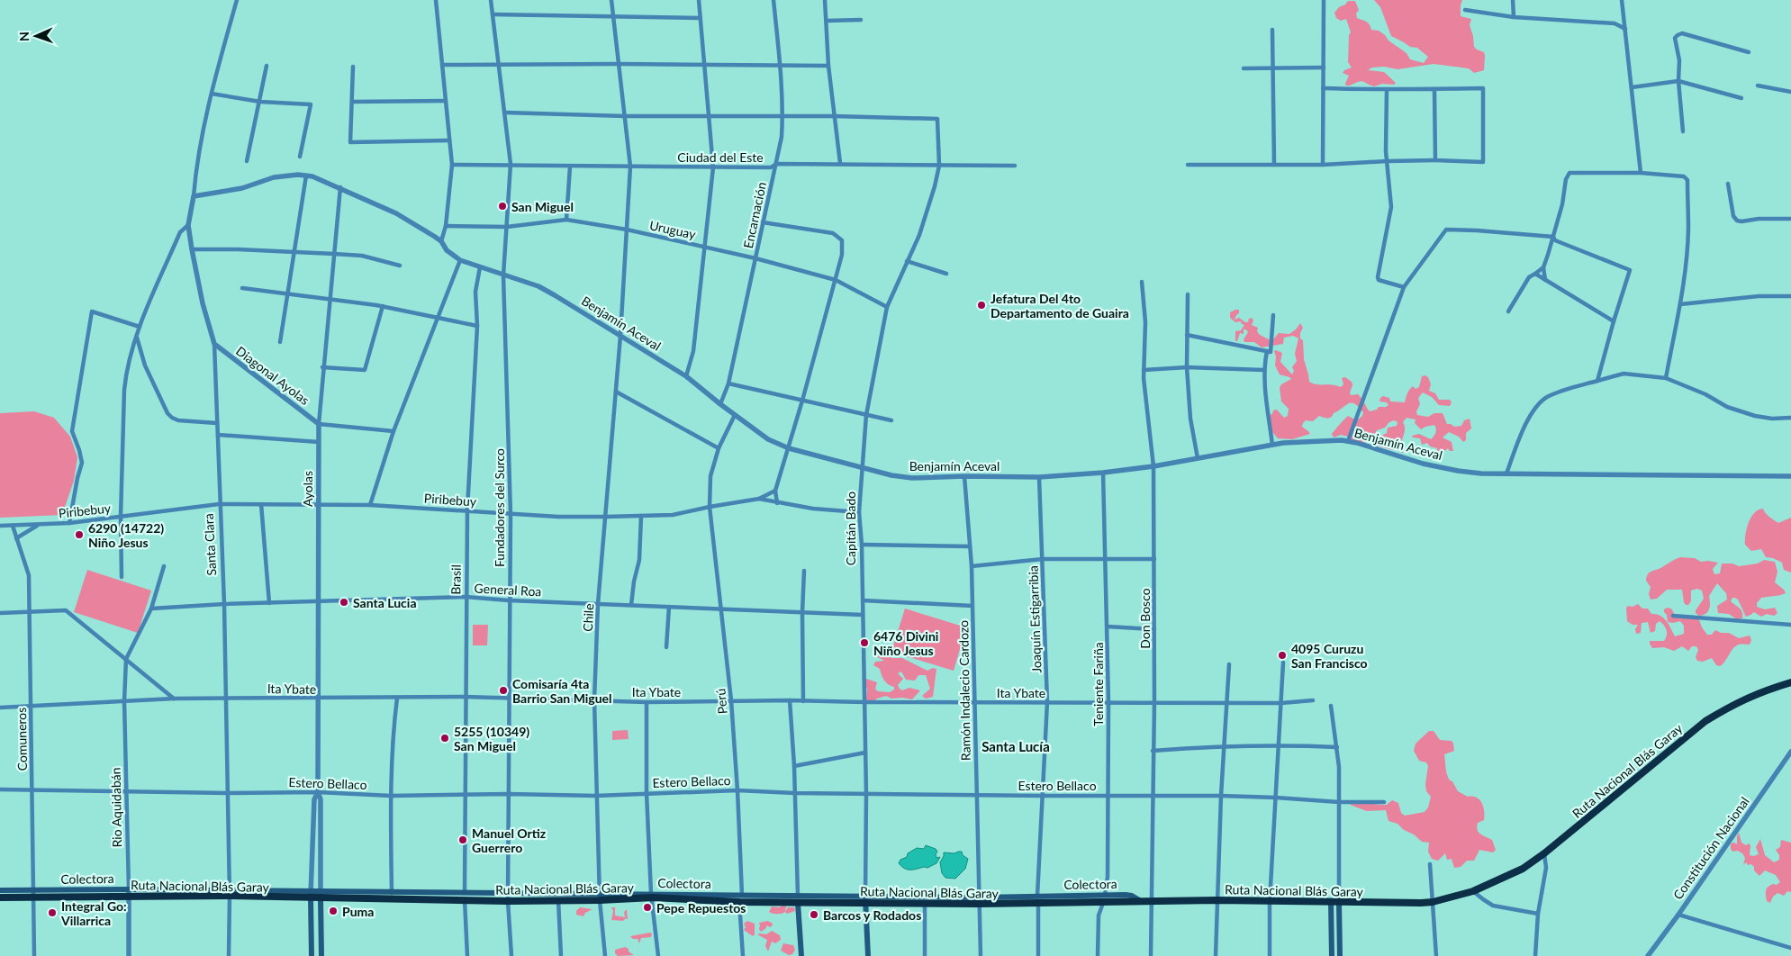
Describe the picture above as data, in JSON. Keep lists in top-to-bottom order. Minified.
{"streets":{"highway":["Ruta Nacional Blás Garay"],"main road":["Colectora"],"street":["Ciudad del Este","Encarnación","Uruguay","Benjamín Aceval","Diagonal Ayolas","Ayolas","Piribebuy","Fundadores del Surco","Capitán Bado","Santa Clara","Brasil","General Roa","Chile","Don Bosco","Joaquín Estigarribia","Teniente Fariña","Ita Ybate","Ramón Indalecio Cardozo","Perú","Comuneros","Estero Bellaco","Rio Aquidabán","Constitución Nacional"]},"crossings":[["Ciudad del Este","Encarnación"],["Ciudad del Este","Fundadores del Surco"],["Ciudad del Este","Capitán Bado"],["Ciudad del Este","Chile"],["Encarnación","Uruguay"],["Encarnación","Benjamín Aceval"],["Uruguay","Fundadores del Surco"],["Uruguay","Capitán Bado"],["Uruguay","Chile"],["Benjamín Aceval","Ayolas"],["Benjamín Aceval","Fundadores del Surco"],["Benjamín Aceval","Capitán Bado"],["Benjamín Aceval","Santa Clara"],["Benjamín Aceval","Brasil"],["Benjamín Aceval","Chile"],["Benjamín Aceval","Don Bosco"],["Benjamín Aceval","Joaquín Estigarribia"],["Benjamín Aceval","Teniente Fariña"],["Benjamín Aceval","Ramón Indalecio Cardozo"],["Benjamín Aceval","Perú"],["Diagonal Ayolas","Ayolas"],["Diagonal Ayolas","Santa Clara"],["Ayolas","Piribebuy"],["Ayolas","General Roa"],["Ayolas","Ita Ybate"],["Ayolas","Estero Bellaco"],["Piribebuy","Fundadores del Surco"],["Piribebuy","Capitán Bado"],["Piribebuy","Santa Clara"],["Piribebuy","Brasil"],["Piribebuy","Chile"],["Piribebuy","Perú"],["Piribebuy","Comuneros"],["Fundadores del Surco","General Roa"],["Fundadores del Surco","Ita Ybate"],["Fundadores del Surco","Ruta Nacional Blás Garay"],["Fundadores del Surco","Estero Bellaco"],["Capitán Bado","General Roa"],["Capitán Bado","Ita Ybate"],["Capitán Bado","Ruta Nacional Blás Garay"],["Capitán Bado","Estero Bellaco"],["Capitán Bado","Colectora"],["Santa Clara","General Roa"],["Santa Clara","Ita Ybate"],["Santa Clara","Ruta Nacional Blás Garay"],["Santa Clara","Estero Bellaco"],["Brasil","General Roa"],["Brasil","Ita Ybate"],["Brasil","Ruta Nacional Blás Garay"],["Brasil","Estero Bellaco"],["General Roa","Chile"],["General Roa","Perú"],["Chile","Ita Ybate"],["Chile","Ruta Nacional Blás Garay"],["Chile","Estero Bellaco"],["Don Bosco","Ita Ybate"],["Don Bosco","Ruta Nacional Blás Garay"],["Don Bosco","Estero Bellaco"],["Joaquín Estigarribia","Ita Ybate"],["Joaquín Estigarribia","Estero Bellaco"],["Joaquín Estigarribia","Colectora"],["Teniente Fariña","Ita Ybate"],["Teniente Fariña","Estero Bellaco"],["Teniente Fariña","Colectora"],["Ita Ybate","Ramón Indalecio Cardozo"],["Ita Ybate","Perú"],["Ita Ybate","Comuneros"],["Ita Ybate","Rio Aquidabán"],["Ramón Indalecio Cardozo","Ruta Nacional Blás Garay"],["Ramón Indalecio Cardozo","Estero Bellaco"],["Ramón Indalecio Cardozo","Colectora"],["Perú","Ruta Nacional Blás Garay"],["Perú","Estero Bellaco"],["Comuneros","Ruta Nacional Blás Garay"],["Comuneros","Estero Bellaco"],["Comuneros","Colectora"],["Ruta Nacional Blás Garay","Rio Aquidabán"],["Ruta Nacional Blás Garay","Colectora"],["Estero Bellaco","Rio Aquidabán"],["Rio Aquidabán","Colectora"]],"districts":["Santa Lucía"],"places":["San Miguel","Jefatura Del 4to Departamento de Guaira","6290 (14722) Niño Jesus","Santa Lucia","6476 Divini Niño Jesus","4095 Curuzu San Francisco","Comisaría 4ta Barrio San Miguel","5255 (10349) San Miguel","Manuel Ortiz Guerrero","Pepe Repuestos","Puma","Integral Go: Villarrica","Barcos y Rodados"],"north":"left"}
